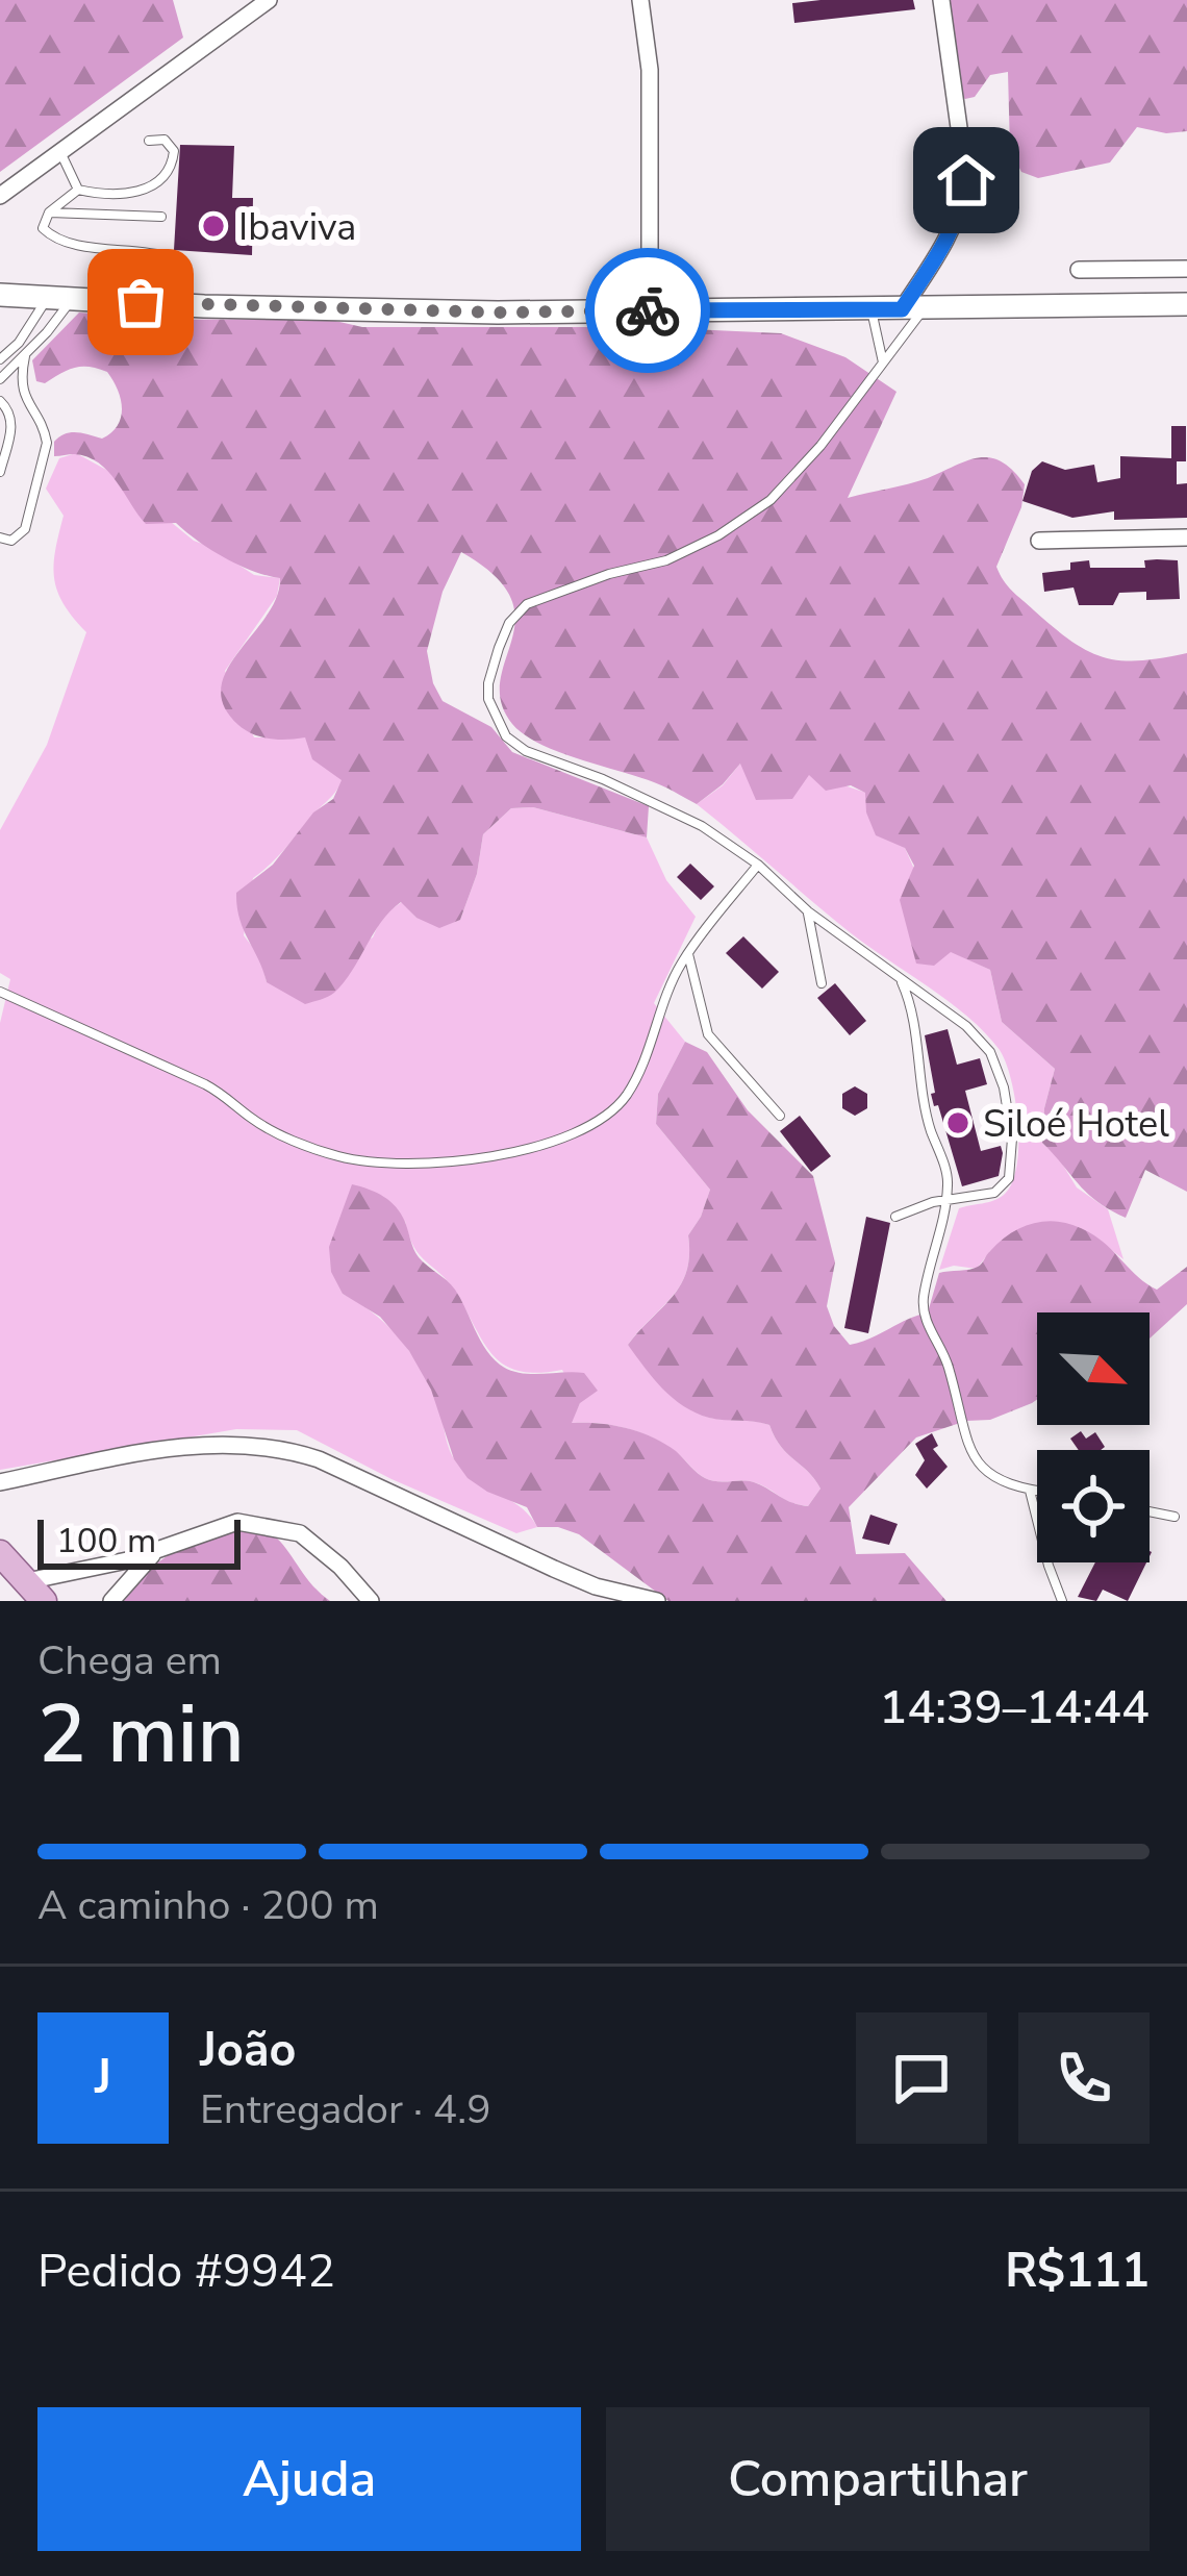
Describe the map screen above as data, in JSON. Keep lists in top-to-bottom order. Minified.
{"places":["Ibaviva","Siloé Hotel"],"scale_bar":"100 m","north":"bottom right","page":{"scale":"100 m","heading":["2 min","Chega em","14:39–14:44"],"panel":["João","Entregador · 4.9","Pedido #9942","R$111"],"bar":"A caminho · 200 m","round":"J","buttons":["Ajuda","Compartilhar"]}}
